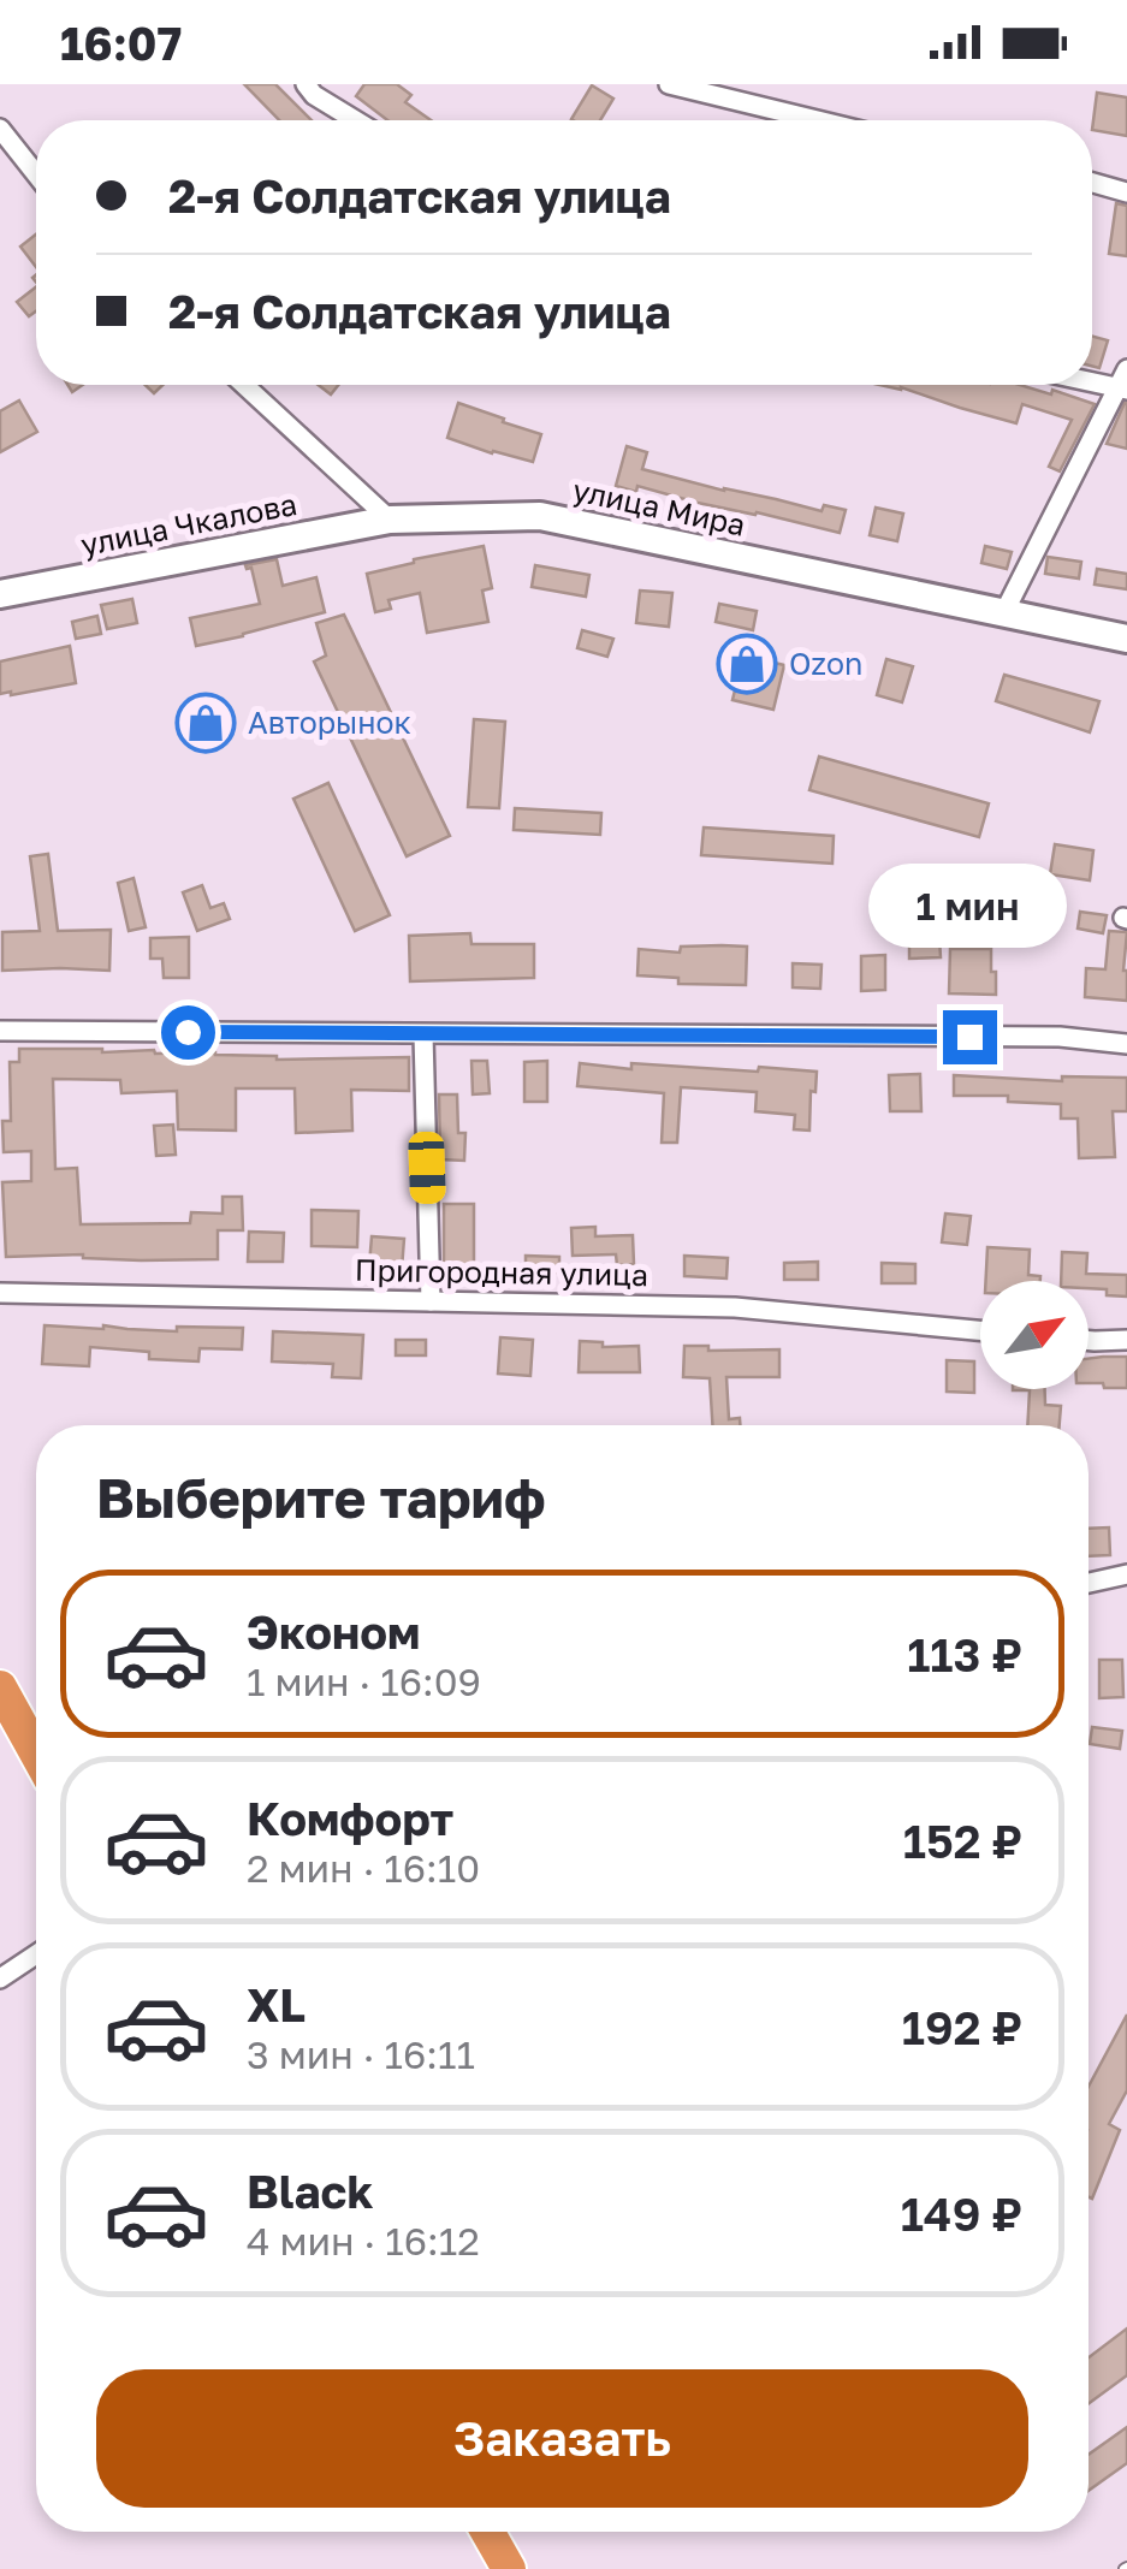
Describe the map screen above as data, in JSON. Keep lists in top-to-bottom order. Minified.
{"streets":{"street":["улица Мира","улица Чкалова","Пригородная улица"]},"crossings":[["улица Мира","улица Чкалова"]],"places":{"shop":["Ozon","Авторынок"]},"north":"top right","page":{"status":"16:07","banner":["2-я Солдатская улица","2-я Солдатская улица"],"bubble":"1 мин","heading":"Выберите тариф","list":[{"name":"Эконом","note":"1 мин · 16:09","value":"113 ₽"},{"name":"Комфорт","note":"2 мин · 16:10","value":"152 ₽"},{"name":"XL","note":"3 мин · 16:11","value":"192 ₽"},{"name":"Black","note":"4 мин · 16:12","value":"149 ₽"}],"buttons":"Заказать"}}
